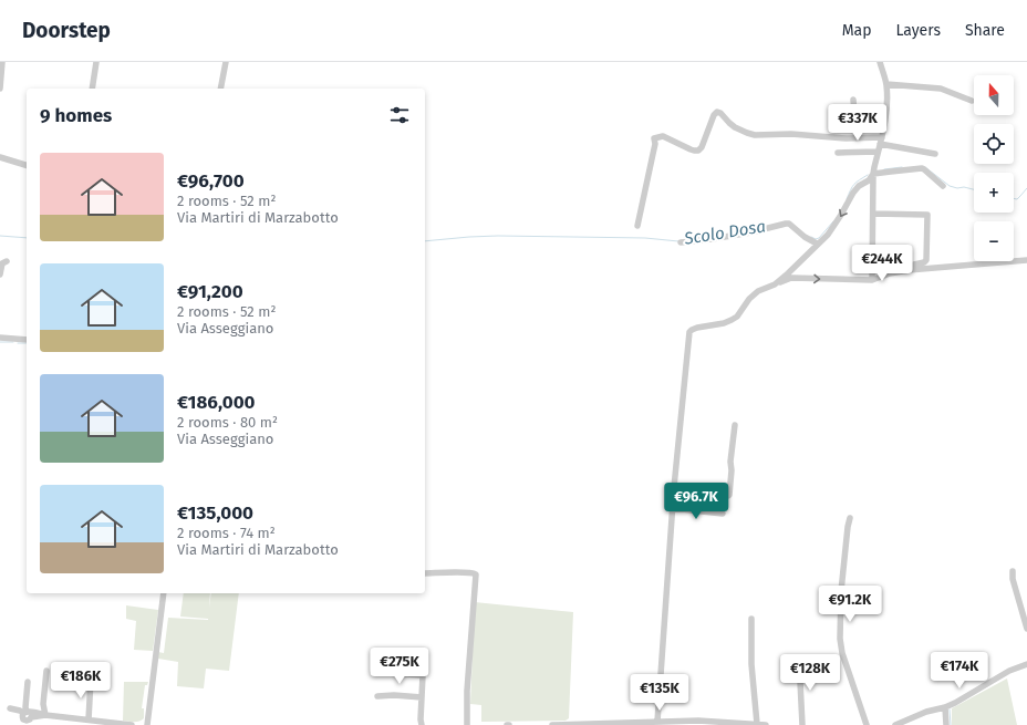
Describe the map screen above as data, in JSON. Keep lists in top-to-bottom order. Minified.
{"water":["Scolo Dosa"],"north":"top","page":{"header":"Doorstep","nav":["Map","Layers","Share"],"map_buttons":["+","−"],"heading":"9 homes","price":["€337K","€244K","€96.7K","€91.2K","€275K","€174K","€128K","€186K","€135K"],"list":[{"name":"€96,700","note":"2 rooms · 52 m² · Via Martiri di Marzabotto"},{"name":"€91,200","note":"2 rooms · 52 m² · Via Asseggiano"},{"name":"€186,000","note":"2 rooms · 80 m² · Via Asseggiano"},{"name":"€135,000","note":"2 rooms · 74 m² · Via Martiri di Marzabotto"}]}}
